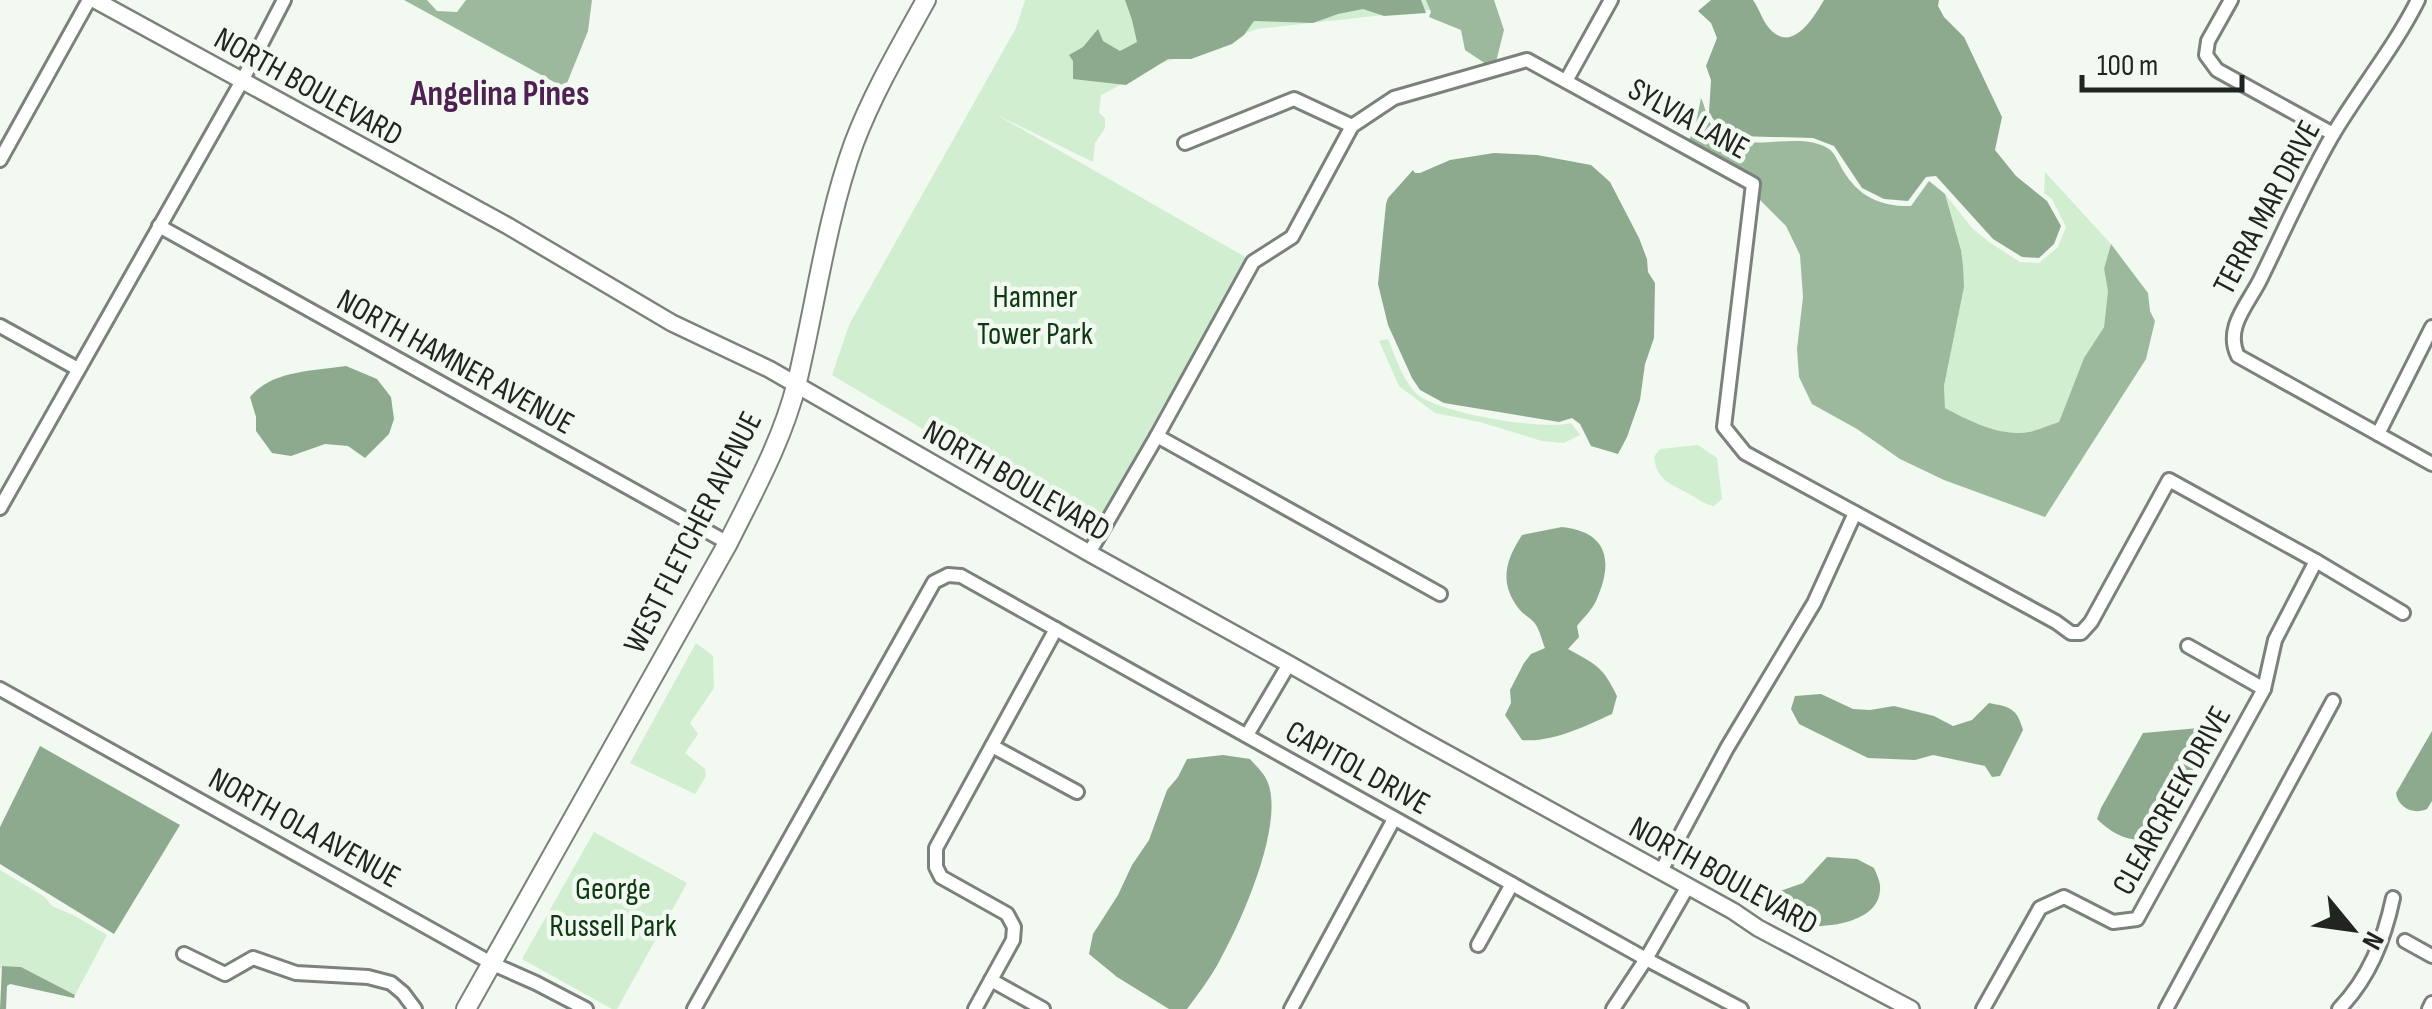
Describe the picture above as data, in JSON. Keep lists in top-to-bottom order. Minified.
{"streets":{"main road":["WEST FLETCHER AVENUE"],"street":["NORTH BOULEVARD","SYLVIA LANE","TERRA MAR DRIVE","NORTH HAMNER AVENUE","CAPITOL DRIVE","CLEARCREEK DRIVE","NORTH OLA AVENUE"]},"crossings":[["NORTH BOULEVARD","SYLVIA LANE"],["NORTH BOULEVARD","WEST FLETCHER AVENUE"],["SYLVIA LANE","CLEARCREEK DRIVE"],["NORTH HAMNER AVENUE","WEST FLETCHER AVENUE"],["WEST FLETCHER AVENUE","NORTH OLA AVENUE"]],"districts":["Angelina Pines"],"parks":["Hamner Tower Park","George Russell Park"],"scale_bar":"100 m","north":"bottom right"}
